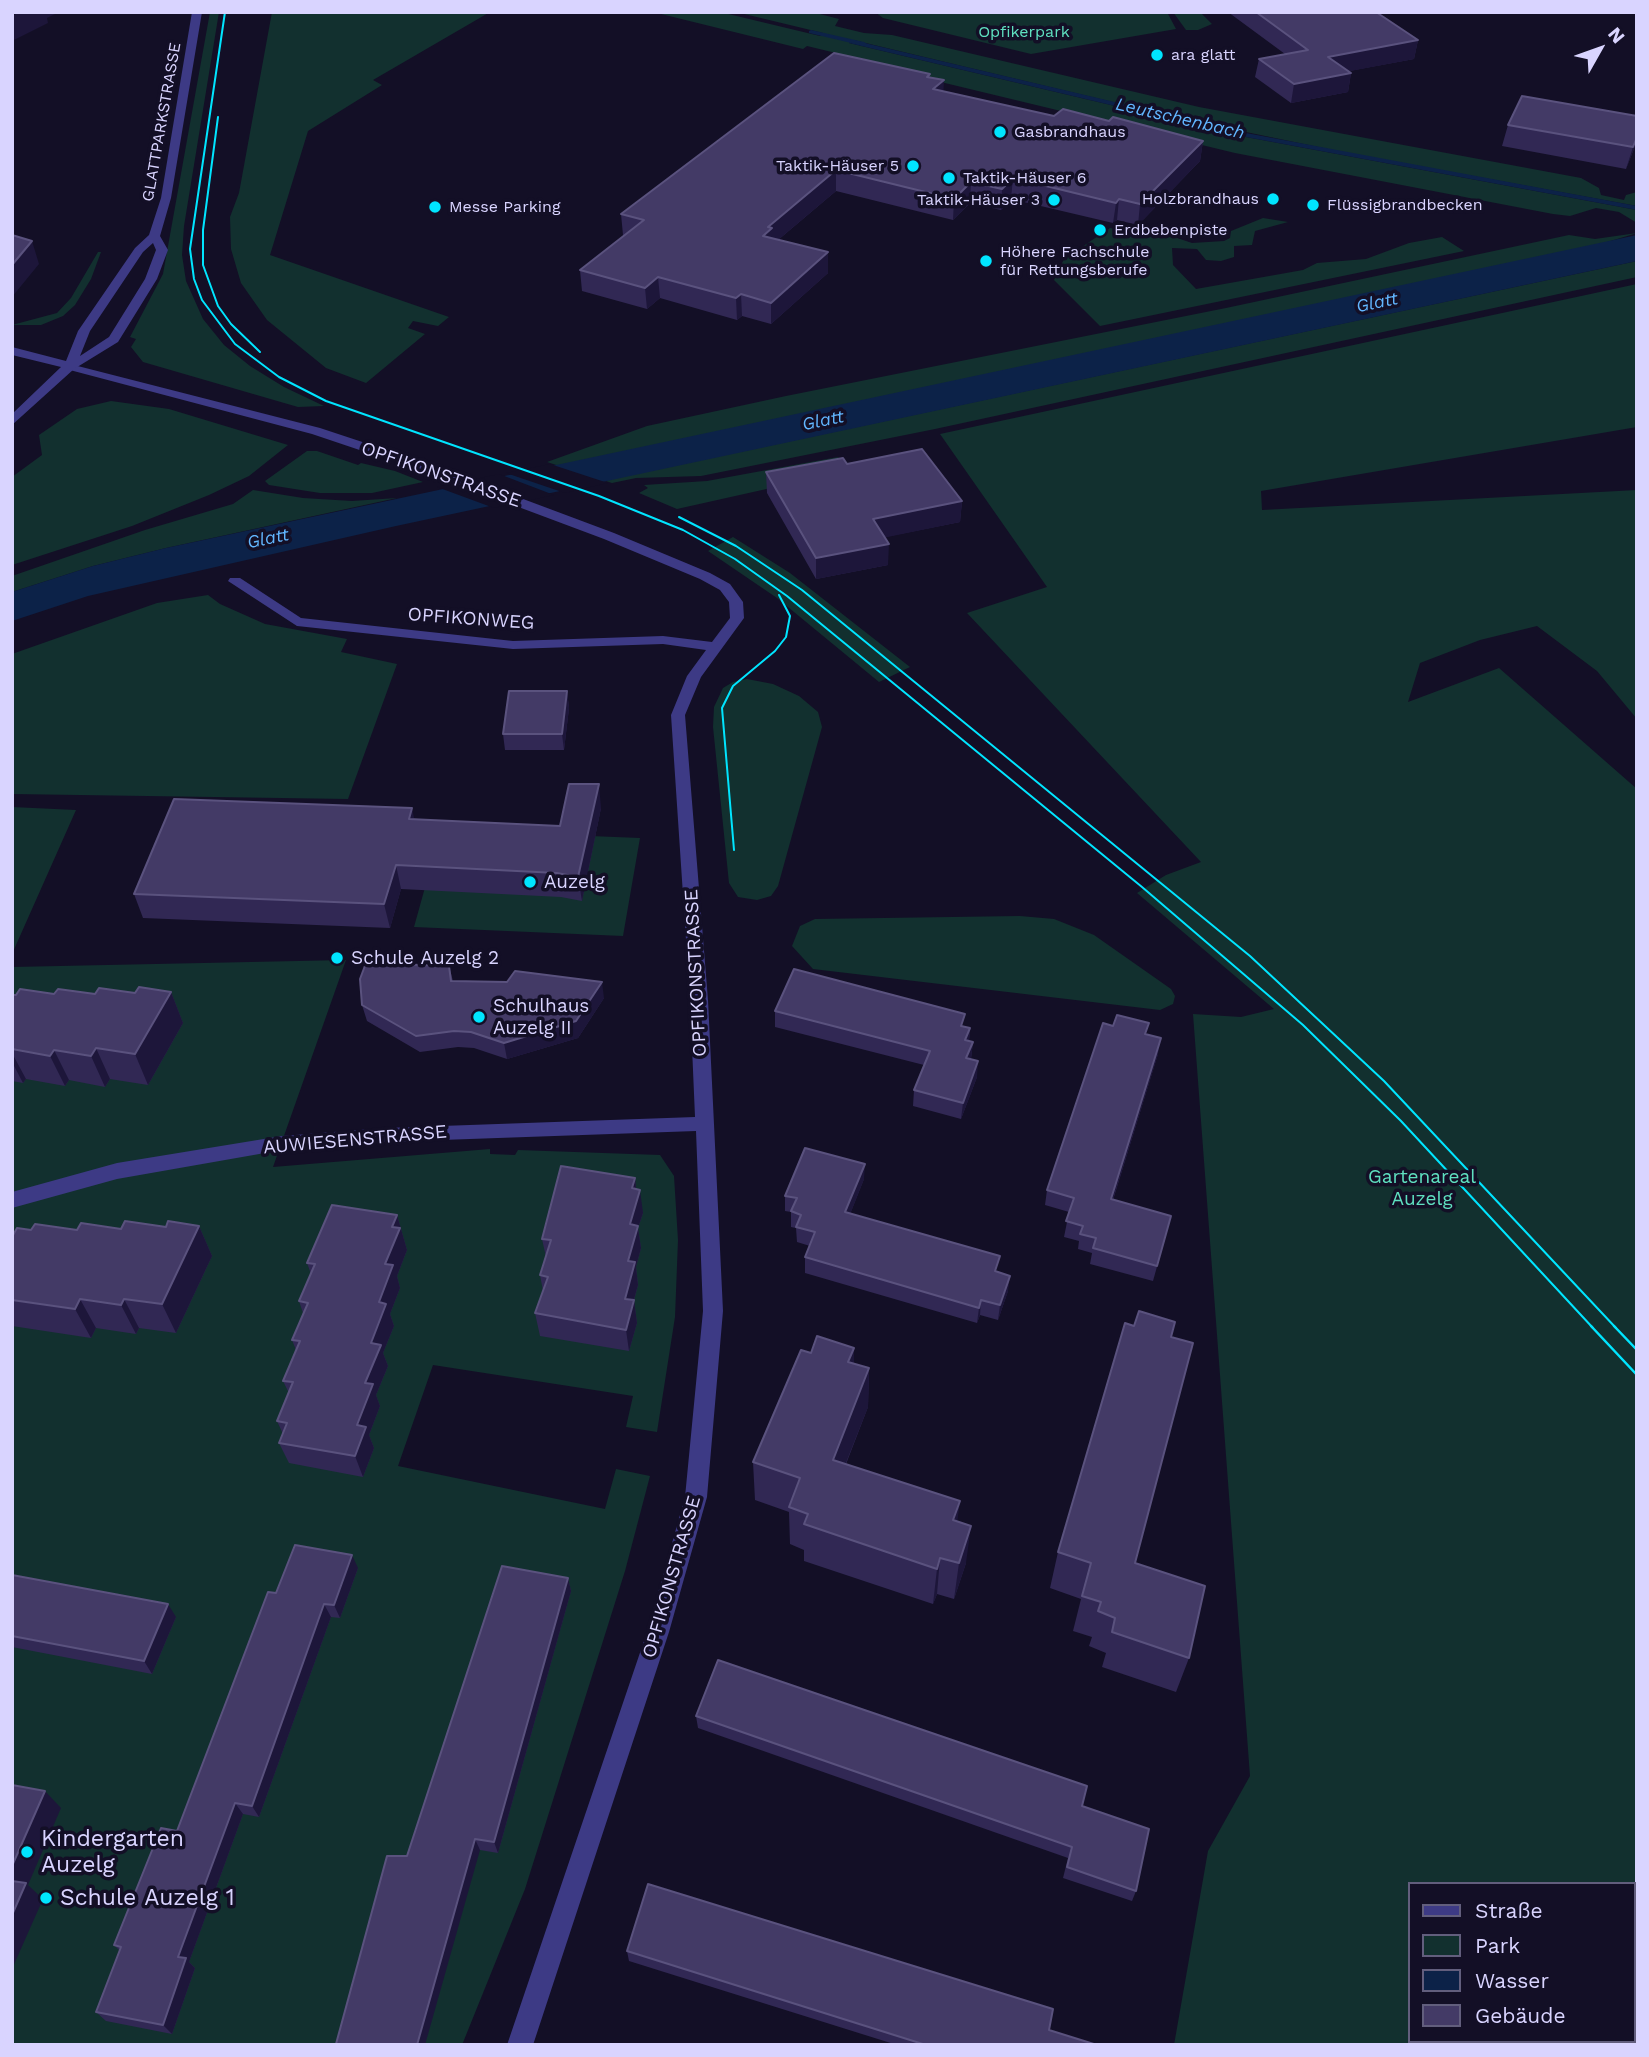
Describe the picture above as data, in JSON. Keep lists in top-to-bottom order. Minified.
{"streets":{"street":["GLATTPARKSTRASSE","OPFIKONSTRASSE","OPFIKONWEG","AUWIESENSTRASSE"]},"crossings":[["GLATTPARKSTRASSE","OPFIKONSTRASSE"],["OPFIKONSTRASSE","OPFIKONWEG"],["OPFIKONSTRASSE","AUWIESENSTRASSE"]],"water":["Leutschenbach","Glatt"],"parks":["Opfikerpark","Gartenareal Auzelg"],"places":["ara glatt","Gasbrandhaus","Taktik-Häuser 5","Taktik-Häuser 6","Holzbrandhaus","Taktik-Häuser 3","Flüssigbrandbecken","Messe Parking","Erdbebenpiste","Höhere Fachschule für Rettungsberufe","Auzelg","Schule Auzelg 2","Schulhaus Auzelg II","Kindergarten Auzelg","Schule Auzelg 1"],"legend":["Straße","Park","Wasser","Gebäude"],"north":"top right"}
